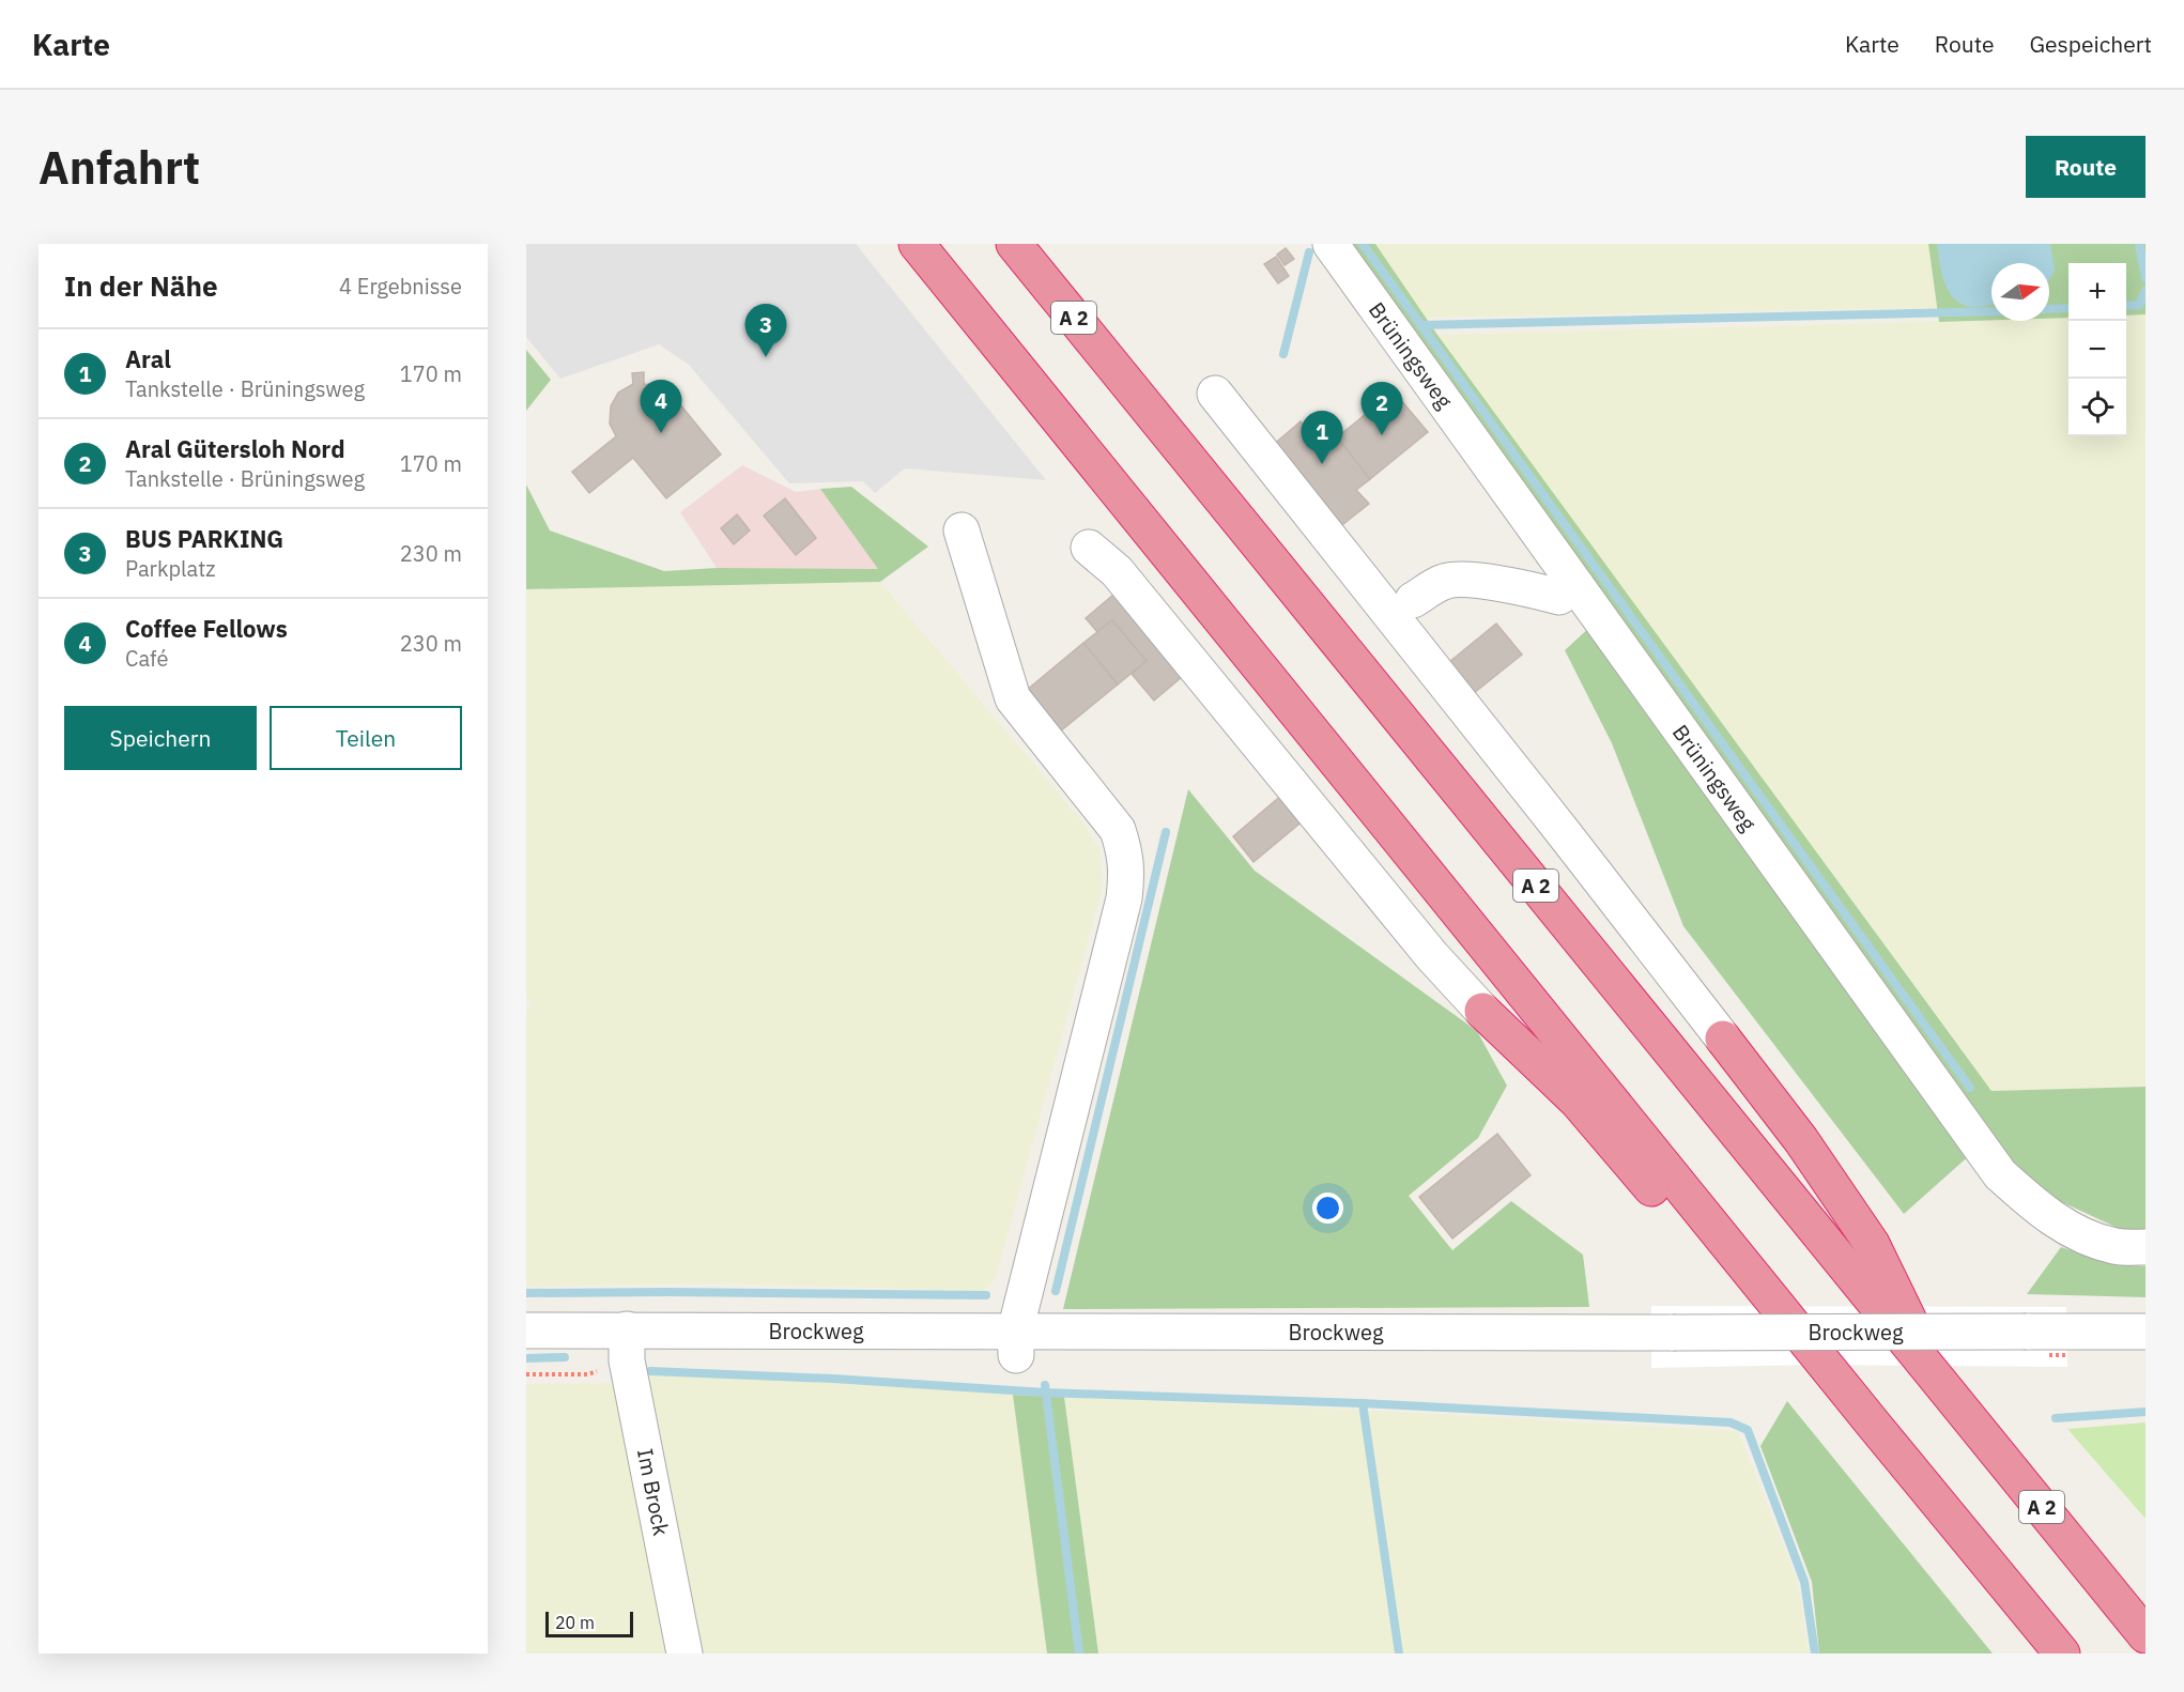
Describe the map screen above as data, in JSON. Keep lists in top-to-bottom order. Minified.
{"streets":{"highway":["A 2"],"street":["Brüningsweg","Brockweg","Im Brock"]},"crossings":[["Brockweg","Im Brock"]],"scale_bar":"20 m","north":"right","page":{"header":"Karte","nav":["Karte","Route","Gespeichert"],"buttons":["Route",["Speichern","Teilen"]],"title":"Anfahrt","heading":["In der Nähe","4 Ergebnisse"],"map_buttons":["+","−"],"pins":["3","4","2","1"],"list":[{"mark":"1","name":"Aral","note":"Tankstelle · Brüningsweg","value":"170 m"},{"mark":"2","name":"Aral Gütersloh Nord","note":"Tankstelle · Brüningsweg","value":"170 m"},{"mark":"3","name":"BUS PARKING","note":"Parkplatz","value":"230 m"},{"mark":"4","name":"Coffee Fellows","note":"Café","value":"230 m"}],"scale":"20 m"}}
